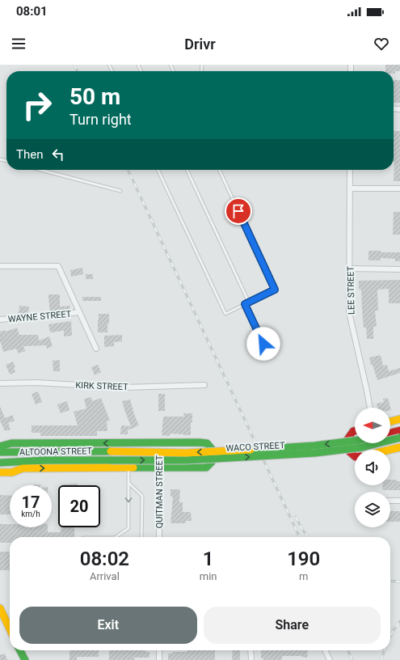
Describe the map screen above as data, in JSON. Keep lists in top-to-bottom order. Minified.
{"streets":{"main road":["WACO STREET","ALTOONA STREET"],"street":["LEE STREET","WAYNE STREET","KIRK STREET","QUITMAN STREET"]},"crossings":[["WACO STREET","ALTOONA STREET"]],"north":"left","page":{"status":"08:01","header":"Drivr","turn":["50 m","Turn right"],"then":"Then","speed":"17 km/h","limit":"20","eta":["08:02","Arrival","1","min","190","m"],"buttons":["Exit","Share"]}}
